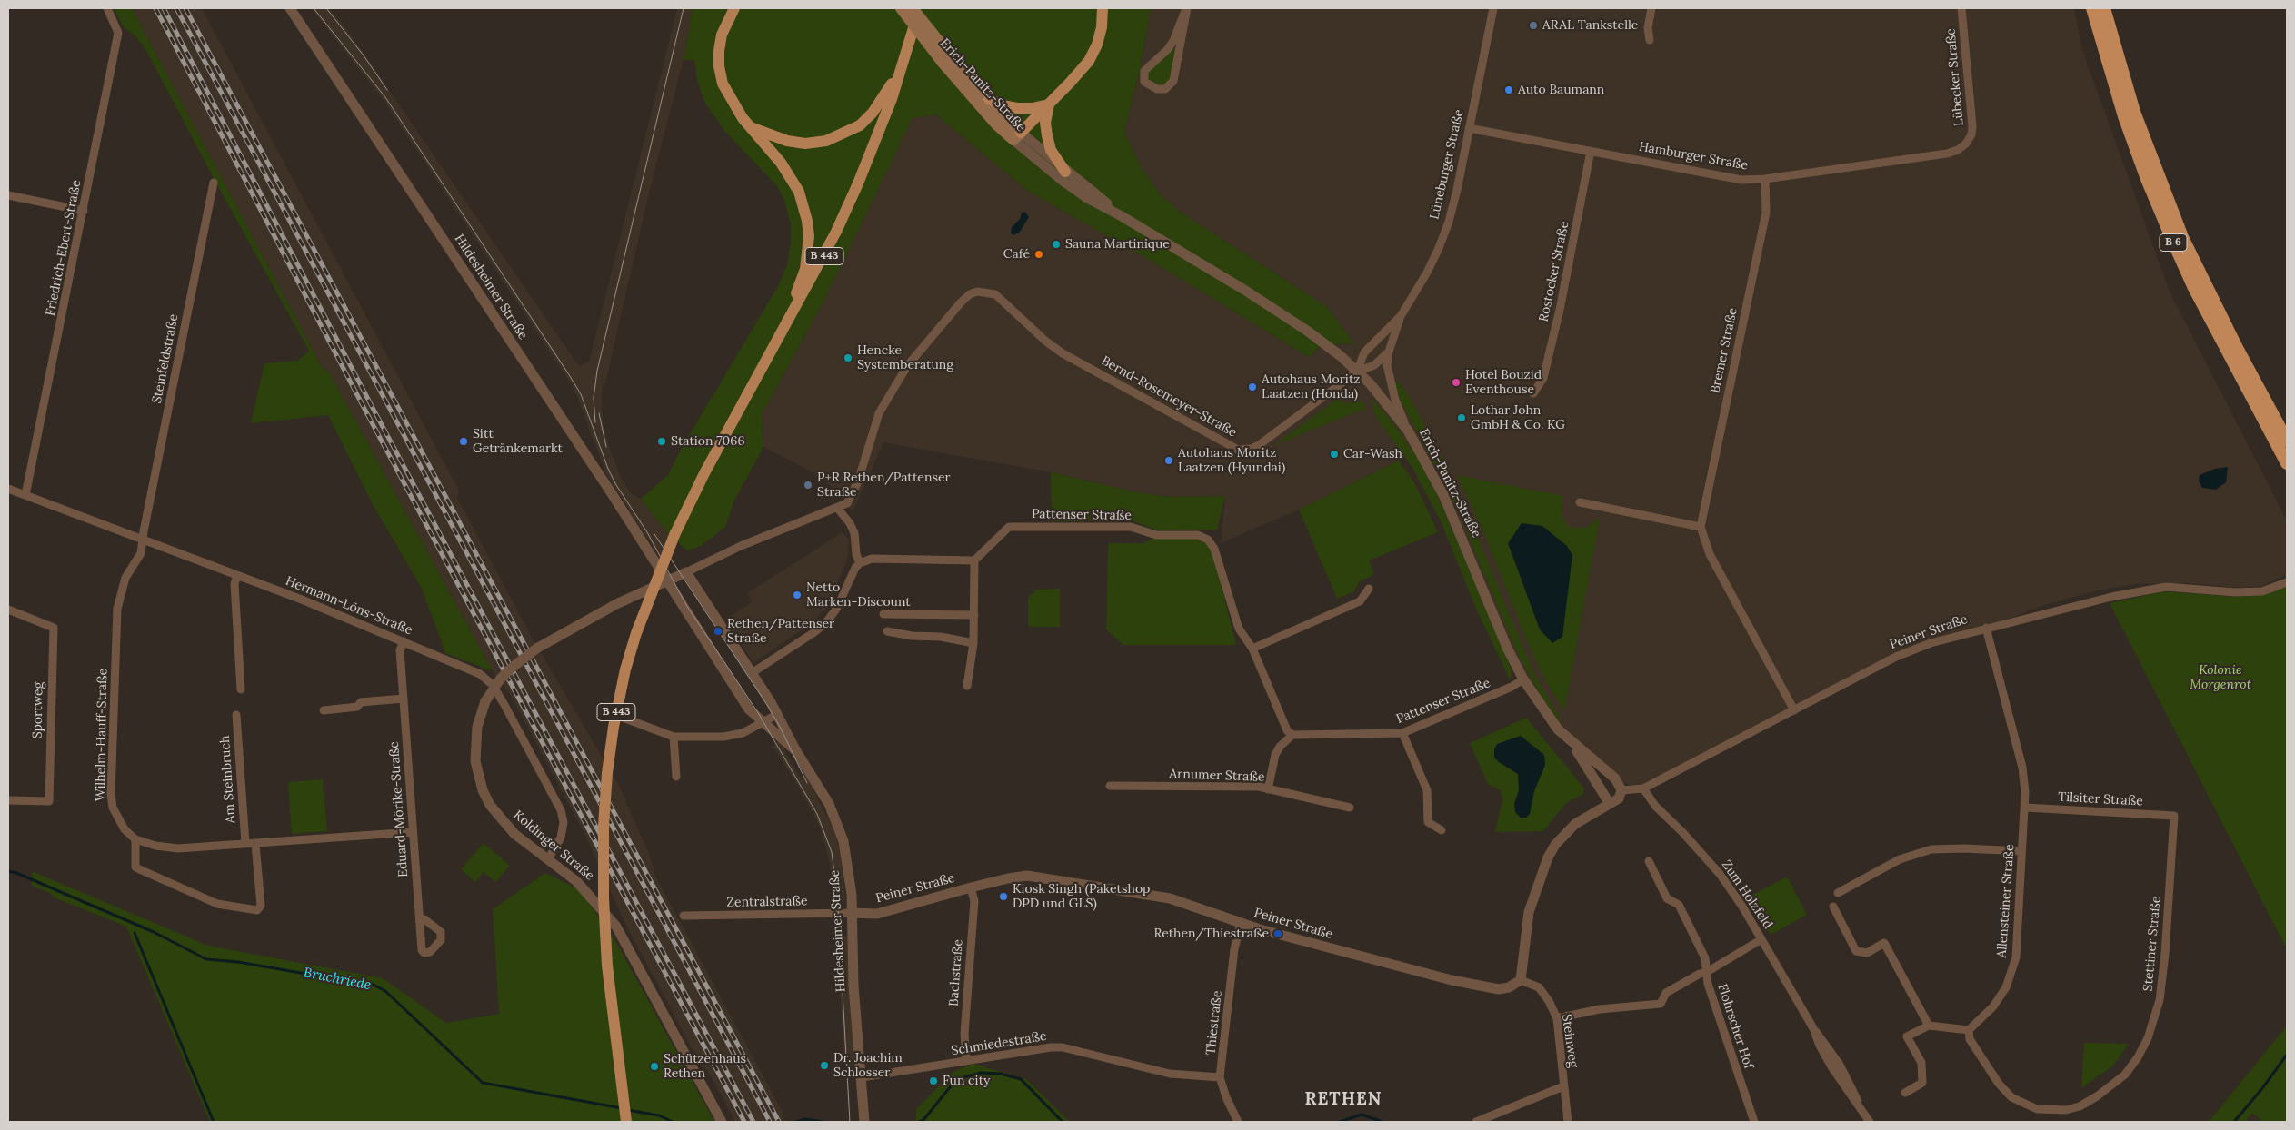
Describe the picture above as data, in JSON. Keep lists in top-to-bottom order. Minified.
{"streets":{"highway":["B 6"],"main road":["Erich-Panitz-Straße","B 443"],"street":["Lübecker Straße","Hamburger Straße","Lüneburger Straße","Friedrich-Ebert-Straße","Rostocker Straße","Hildesheimer Straße","Bremer Straße","Steinfeldstraße","Bernd-Rosemeyer-Straße","Pattenser Straße","Hermann-Löns-Straße","Peiner Straße","Sportweg","Wilhelm-Hauff-Straße","Arnumer Straße","Am Steinbruch","Tilsiter Straße","Eduard-Mörike-Straße","Koldinger Straße","Zum Holzfeld","Allensteiner Straße","Zentralstraße","Stettiner Straße","Bachstraße","Thiestraße","Flohrscher Hof","Steinweg","Schmiedestraße"]},"crossings":[["Lübecker Straße","Hamburger Straße"],["Erich-Panitz-Straße","Lüneburger Straße"],["Erich-Panitz-Straße","Bernd-Rosemeyer-Straße"],["Erich-Panitz-Straße","Pattenser Straße"],["Erich-Panitz-Straße","Peiner Straße"],["Hamburger Straße","Lüneburger Straße"],["Hamburger Straße","Rostocker Straße"],["Hamburger Straße","Bremer Straße"],["Lüneburger Straße","Bernd-Rosemeyer-Straße"],["Friedrich-Ebert-Straße","Hermann-Löns-Straße"],["Hildesheimer Straße","Peiner Straße"],["Hildesheimer Straße","Koldinger Straße"],["Hildesheimer Straße","Zentralstraße"],["Hildesheimer Straße","Schmiedestraße"],["Steinfeldstraße","Hermann-Löns-Straße"],["Steinfeldstraße","Wilhelm-Hauff-Straße"],["Hermann-Löns-Straße","Wilhelm-Hauff-Straße"],["Hermann-Löns-Straße","Eduard-Mörike-Straße"],["Hermann-Löns-Straße","Koldinger Straße"],["Peiner Straße","Zum Holzfeld"],["Peiner Straße","Allensteiner Straße"],["Peiner Straße","Zentralstraße"],["Peiner Straße","Bachstraße"],["Peiner Straße","Thiestraße"],["Peiner Straße","Steinweg"],["Tilsiter Straße","Allensteiner Straße"],["Tilsiter Straße","Stettiner Straße"],["Zum Holzfeld","Flohrscher Hof"],["Allensteiner Straße","Stettiner Straße"],["Bachstraße","Schmiedestraße"],["Thiestraße","Schmiedestraße"]],"districts":["RETHEN"],"water":["Bruchriede"],"parks":["Kolonie Morgenrot"],"places":["ARAL Tankstelle","Auto Baumann","Sauna Martinique","Café","Hencke Systemberatung","Hotel Bouzid Eventhouse","Autohaus Moritz Laatzen (Honda)","Lothar John GmbH & Co. KG","Sitt Getränkemarkt","Station 7066","Car-Wash","Autohaus Moritz Laatzen (Hyundai)","P+R Rethen/Pattenser Straße","Netto Marken-Discount","Rethen/Pattenser Straße","Kiosk Singh (Paketshop DPD und GLS)","Rethen/Thiestraße","Dr. Joachim Schlosser","Schützenhaus Rethen","Fun city"]}
